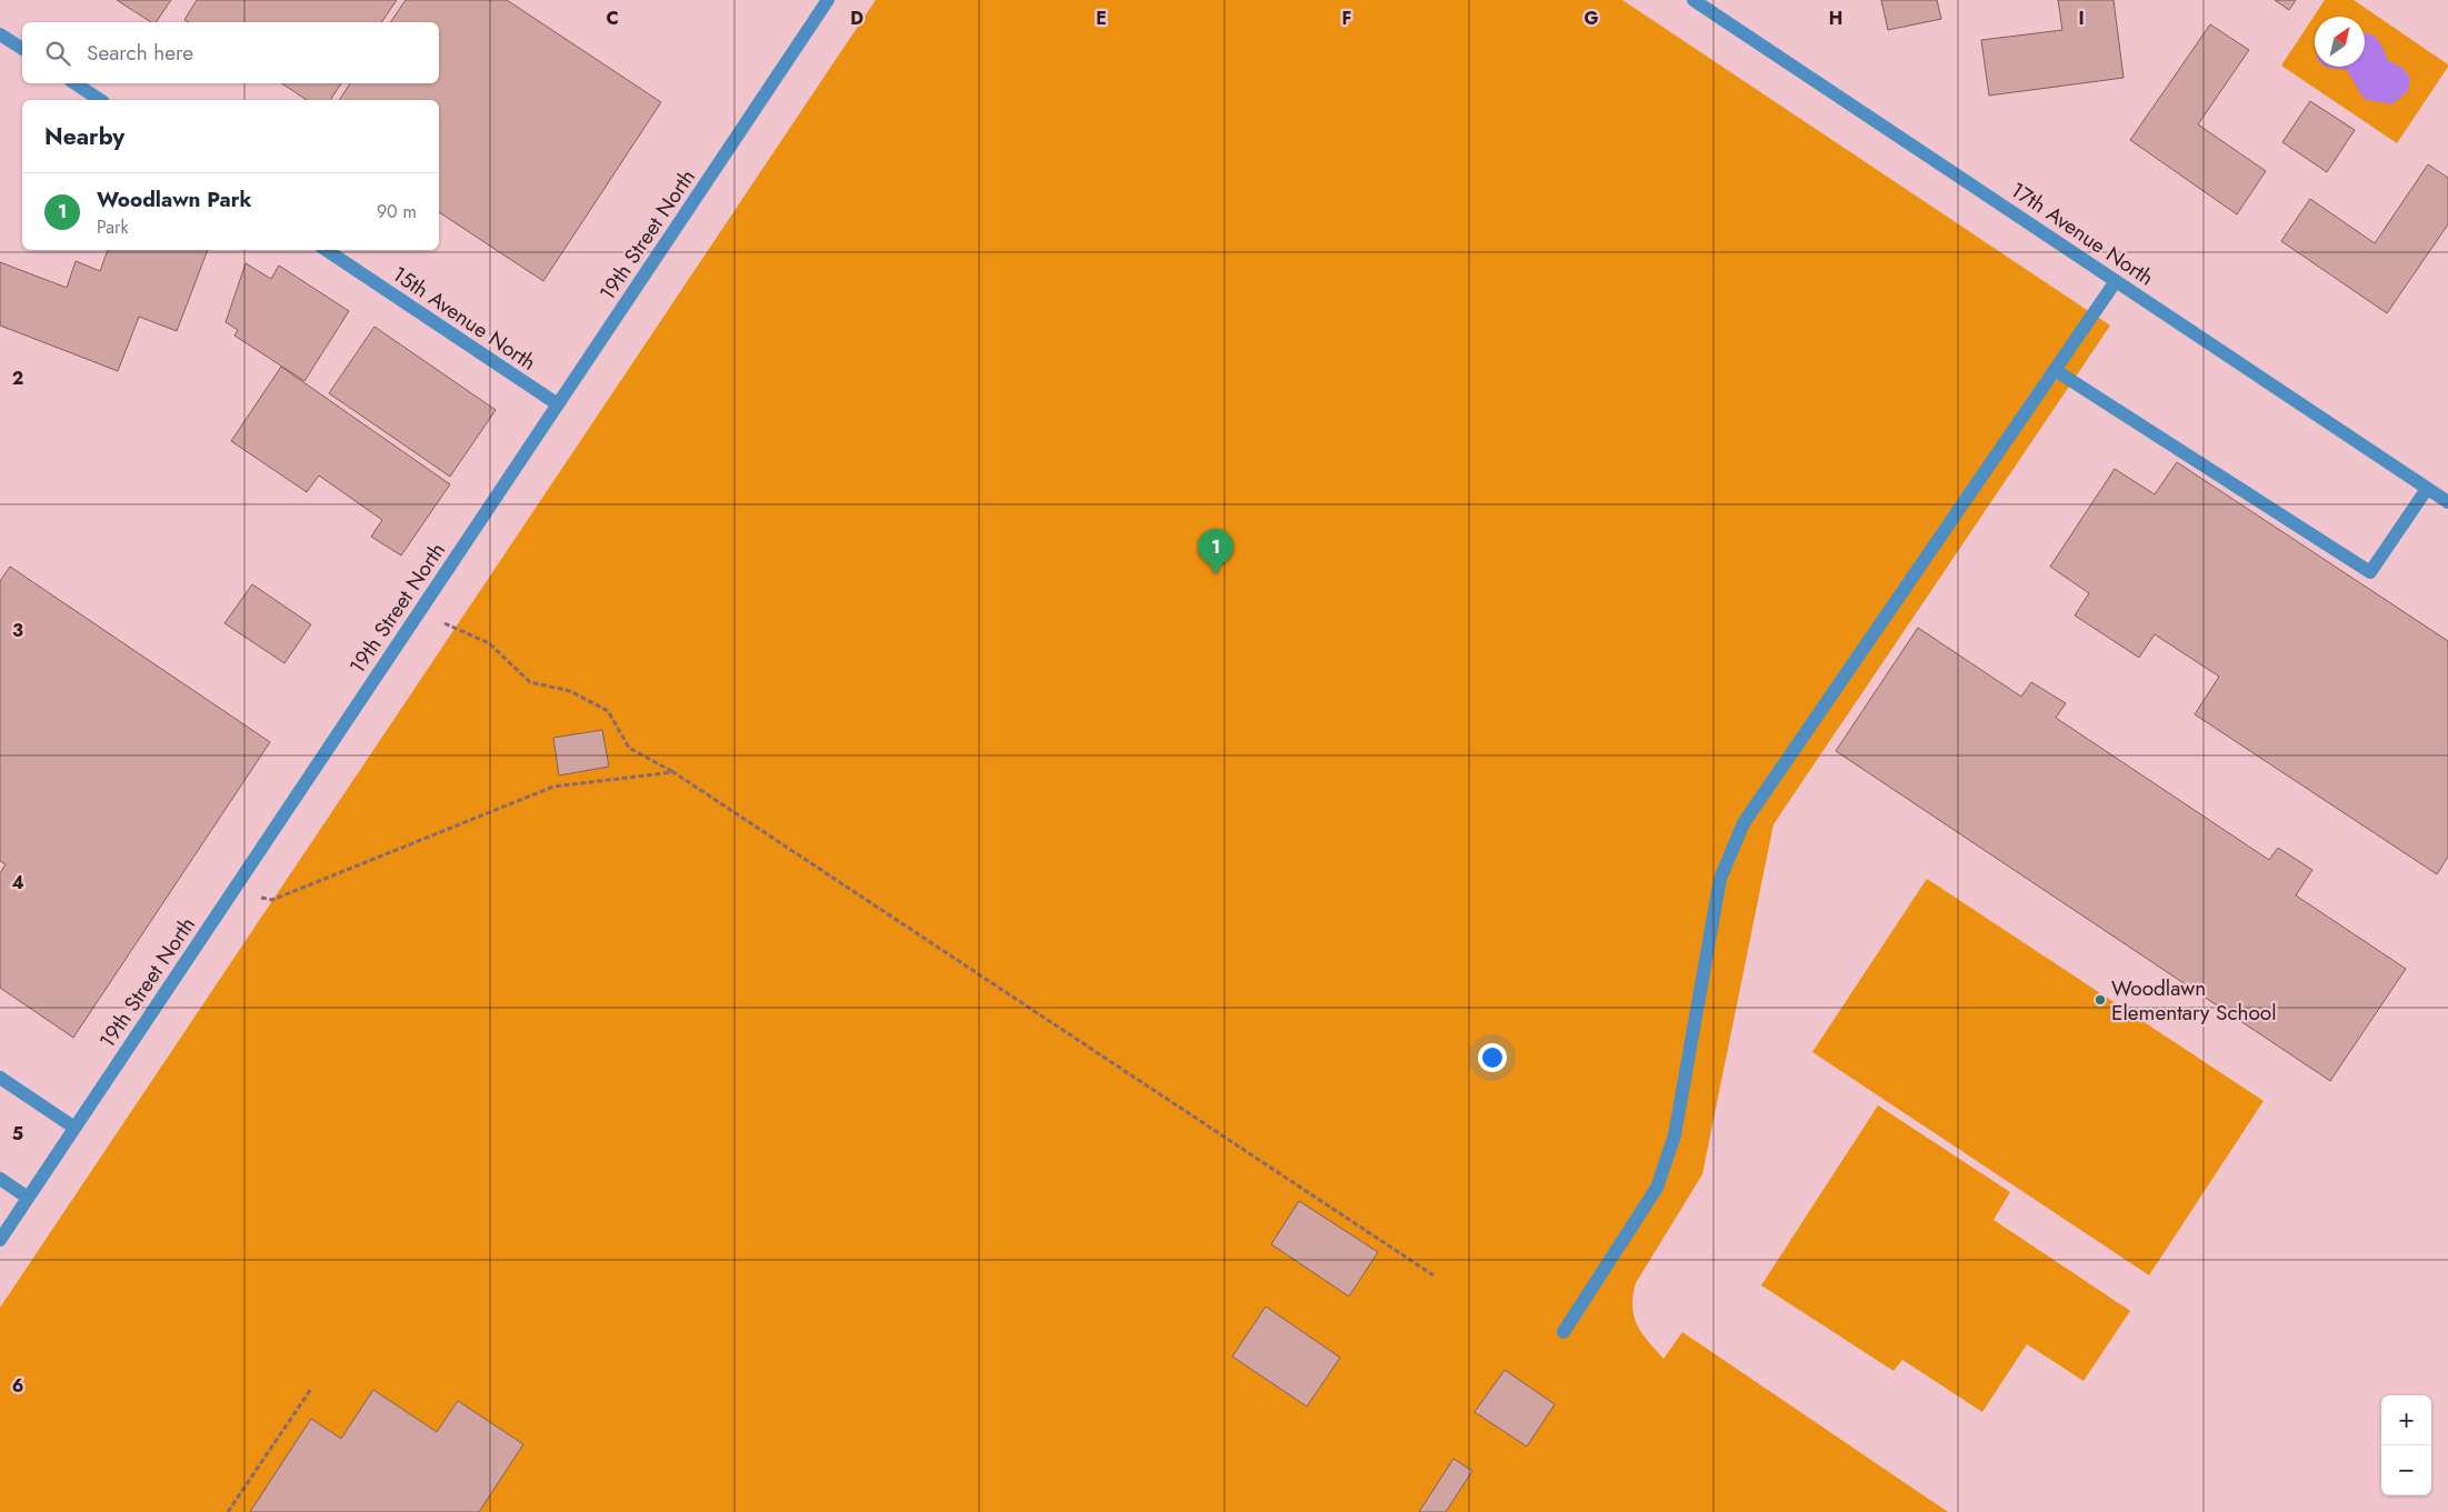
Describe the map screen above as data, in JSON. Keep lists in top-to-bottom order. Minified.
{"streets":{"street":["17th Avenue North","19th Street North","15th Avenue North"]},"crossings":[["19th Street North","15th Avenue North"]],"places":["Woodlawn Elementary School"],"north":"top right","page":{"search":"Search here","heading":"Nearby","list":[{"mark":"1","name":"Woodlawn Park","note":"Park","value":"90 m"}],"pins":"1","map_buttons":["+","−"]},"grid":{"columns":["C","D","E","F","G","H","I"],"rows":["2","3","4","5","6"]}}
